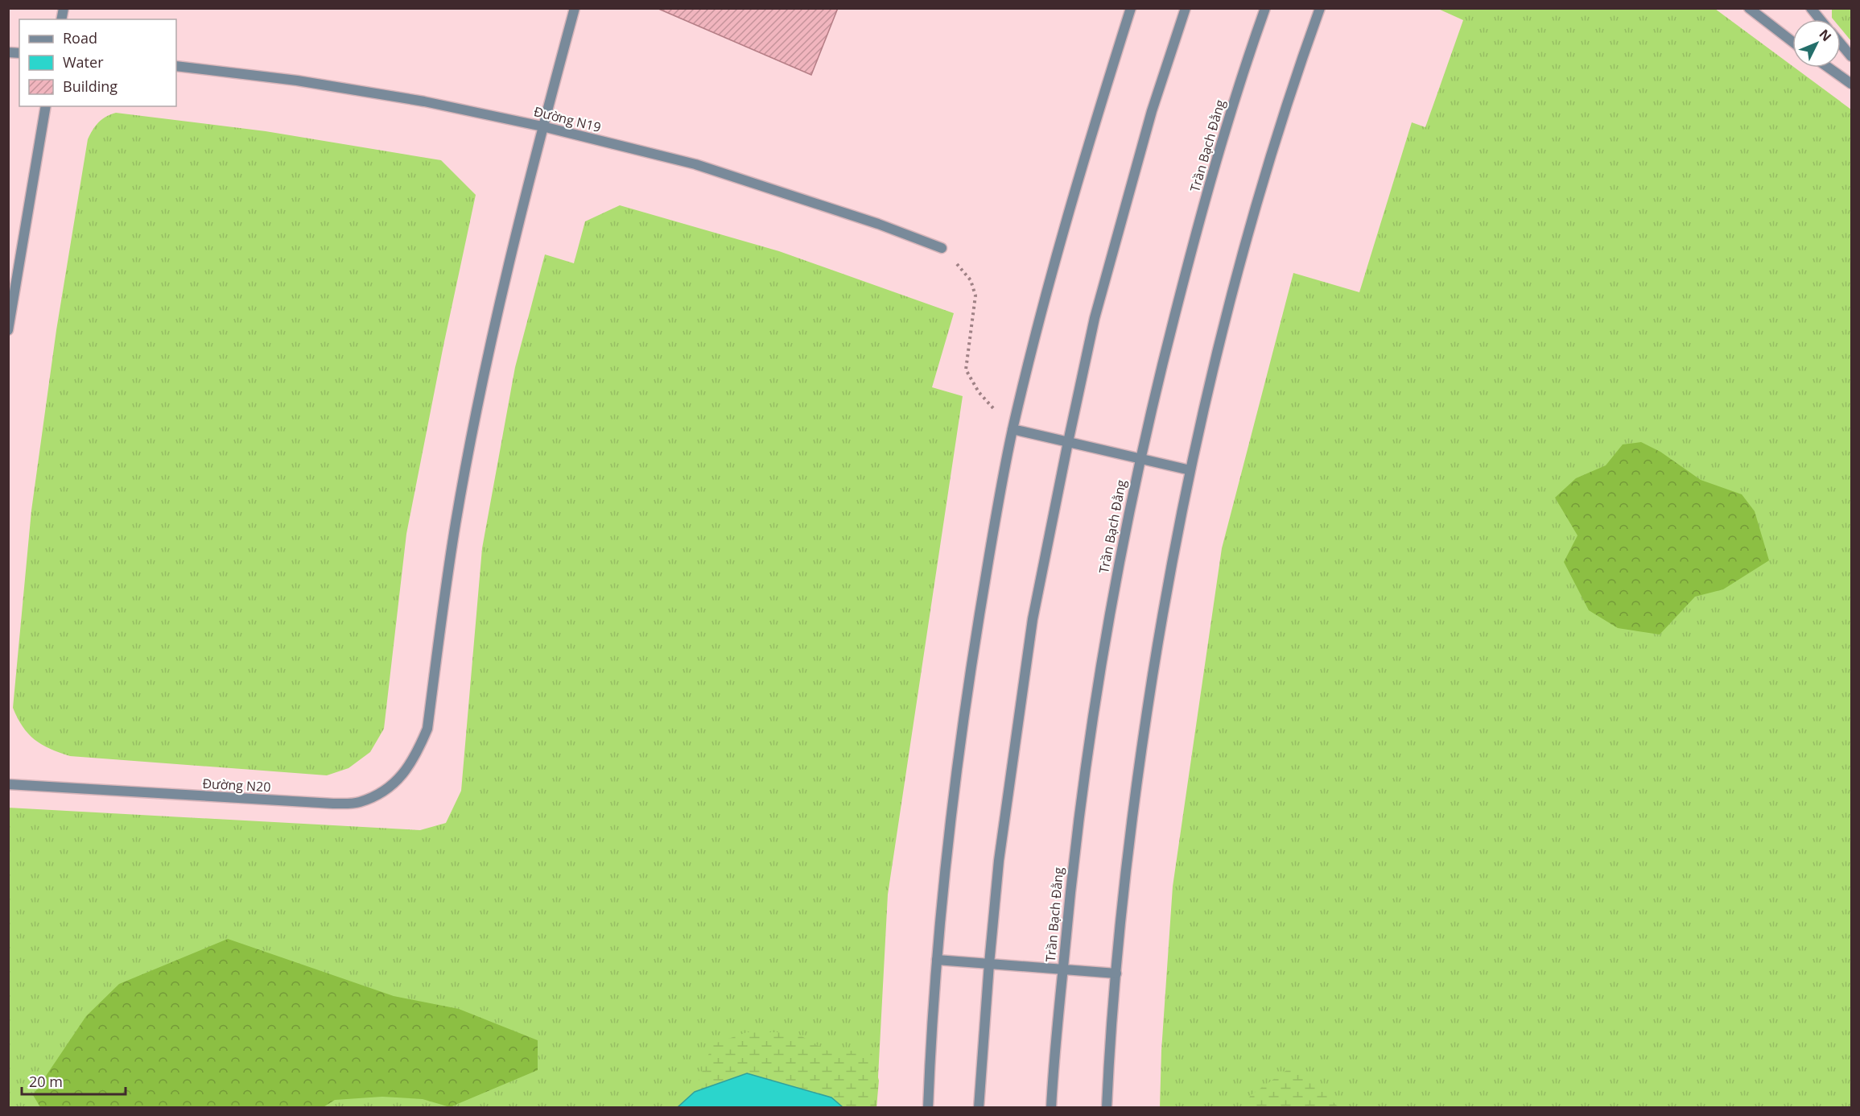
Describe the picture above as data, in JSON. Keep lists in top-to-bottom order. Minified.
{"streets":{"street":["Đường N19","Trần Bạch Đằng","Đường N20"]},"crossings":[["Đường N19","Đường N20"]],"legend":["Road","Water","Building"],"scale_bar":"20 m","north":"top right"}
